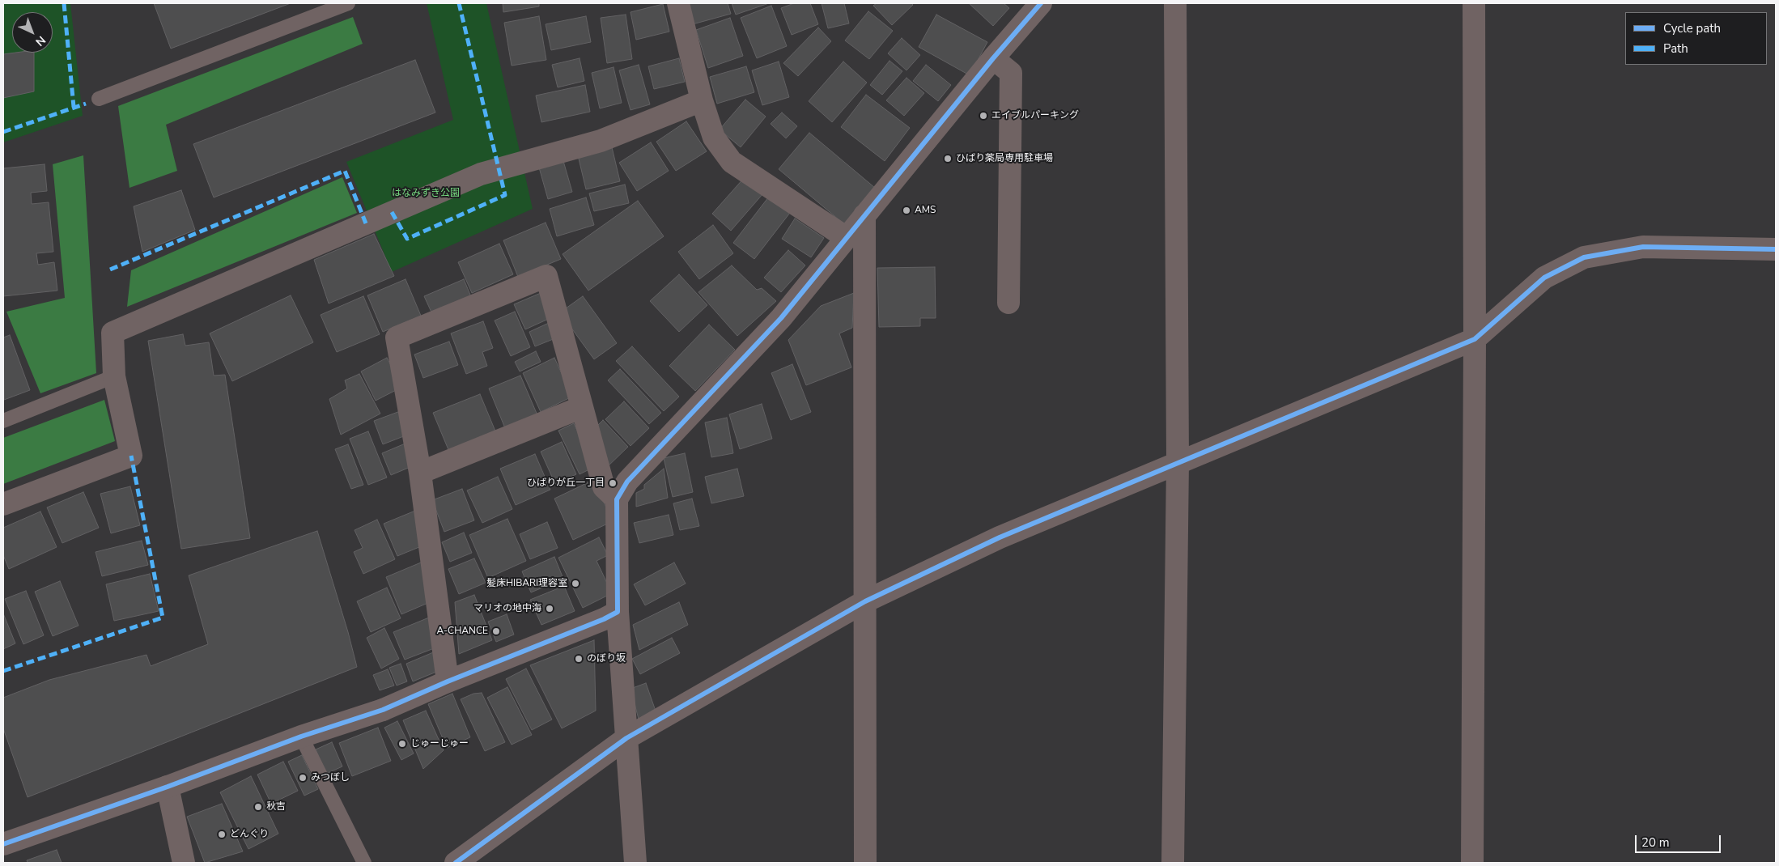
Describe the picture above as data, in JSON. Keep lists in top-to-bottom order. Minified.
{"parks":["はなみずき公園"],"places":["エイブルパーキング","ひばり薬局専用駐車場","AMS","ひばりが丘一丁目","髪床HIBARI理容室","マリオの地中海","A-CHANCE","のぼり坂","じゅーじゅー","みつぼし","秋吉","どんぐり"],"legend":["Cycle path","Path"],"scale_bar":"20 m","north":"bottom right"}
